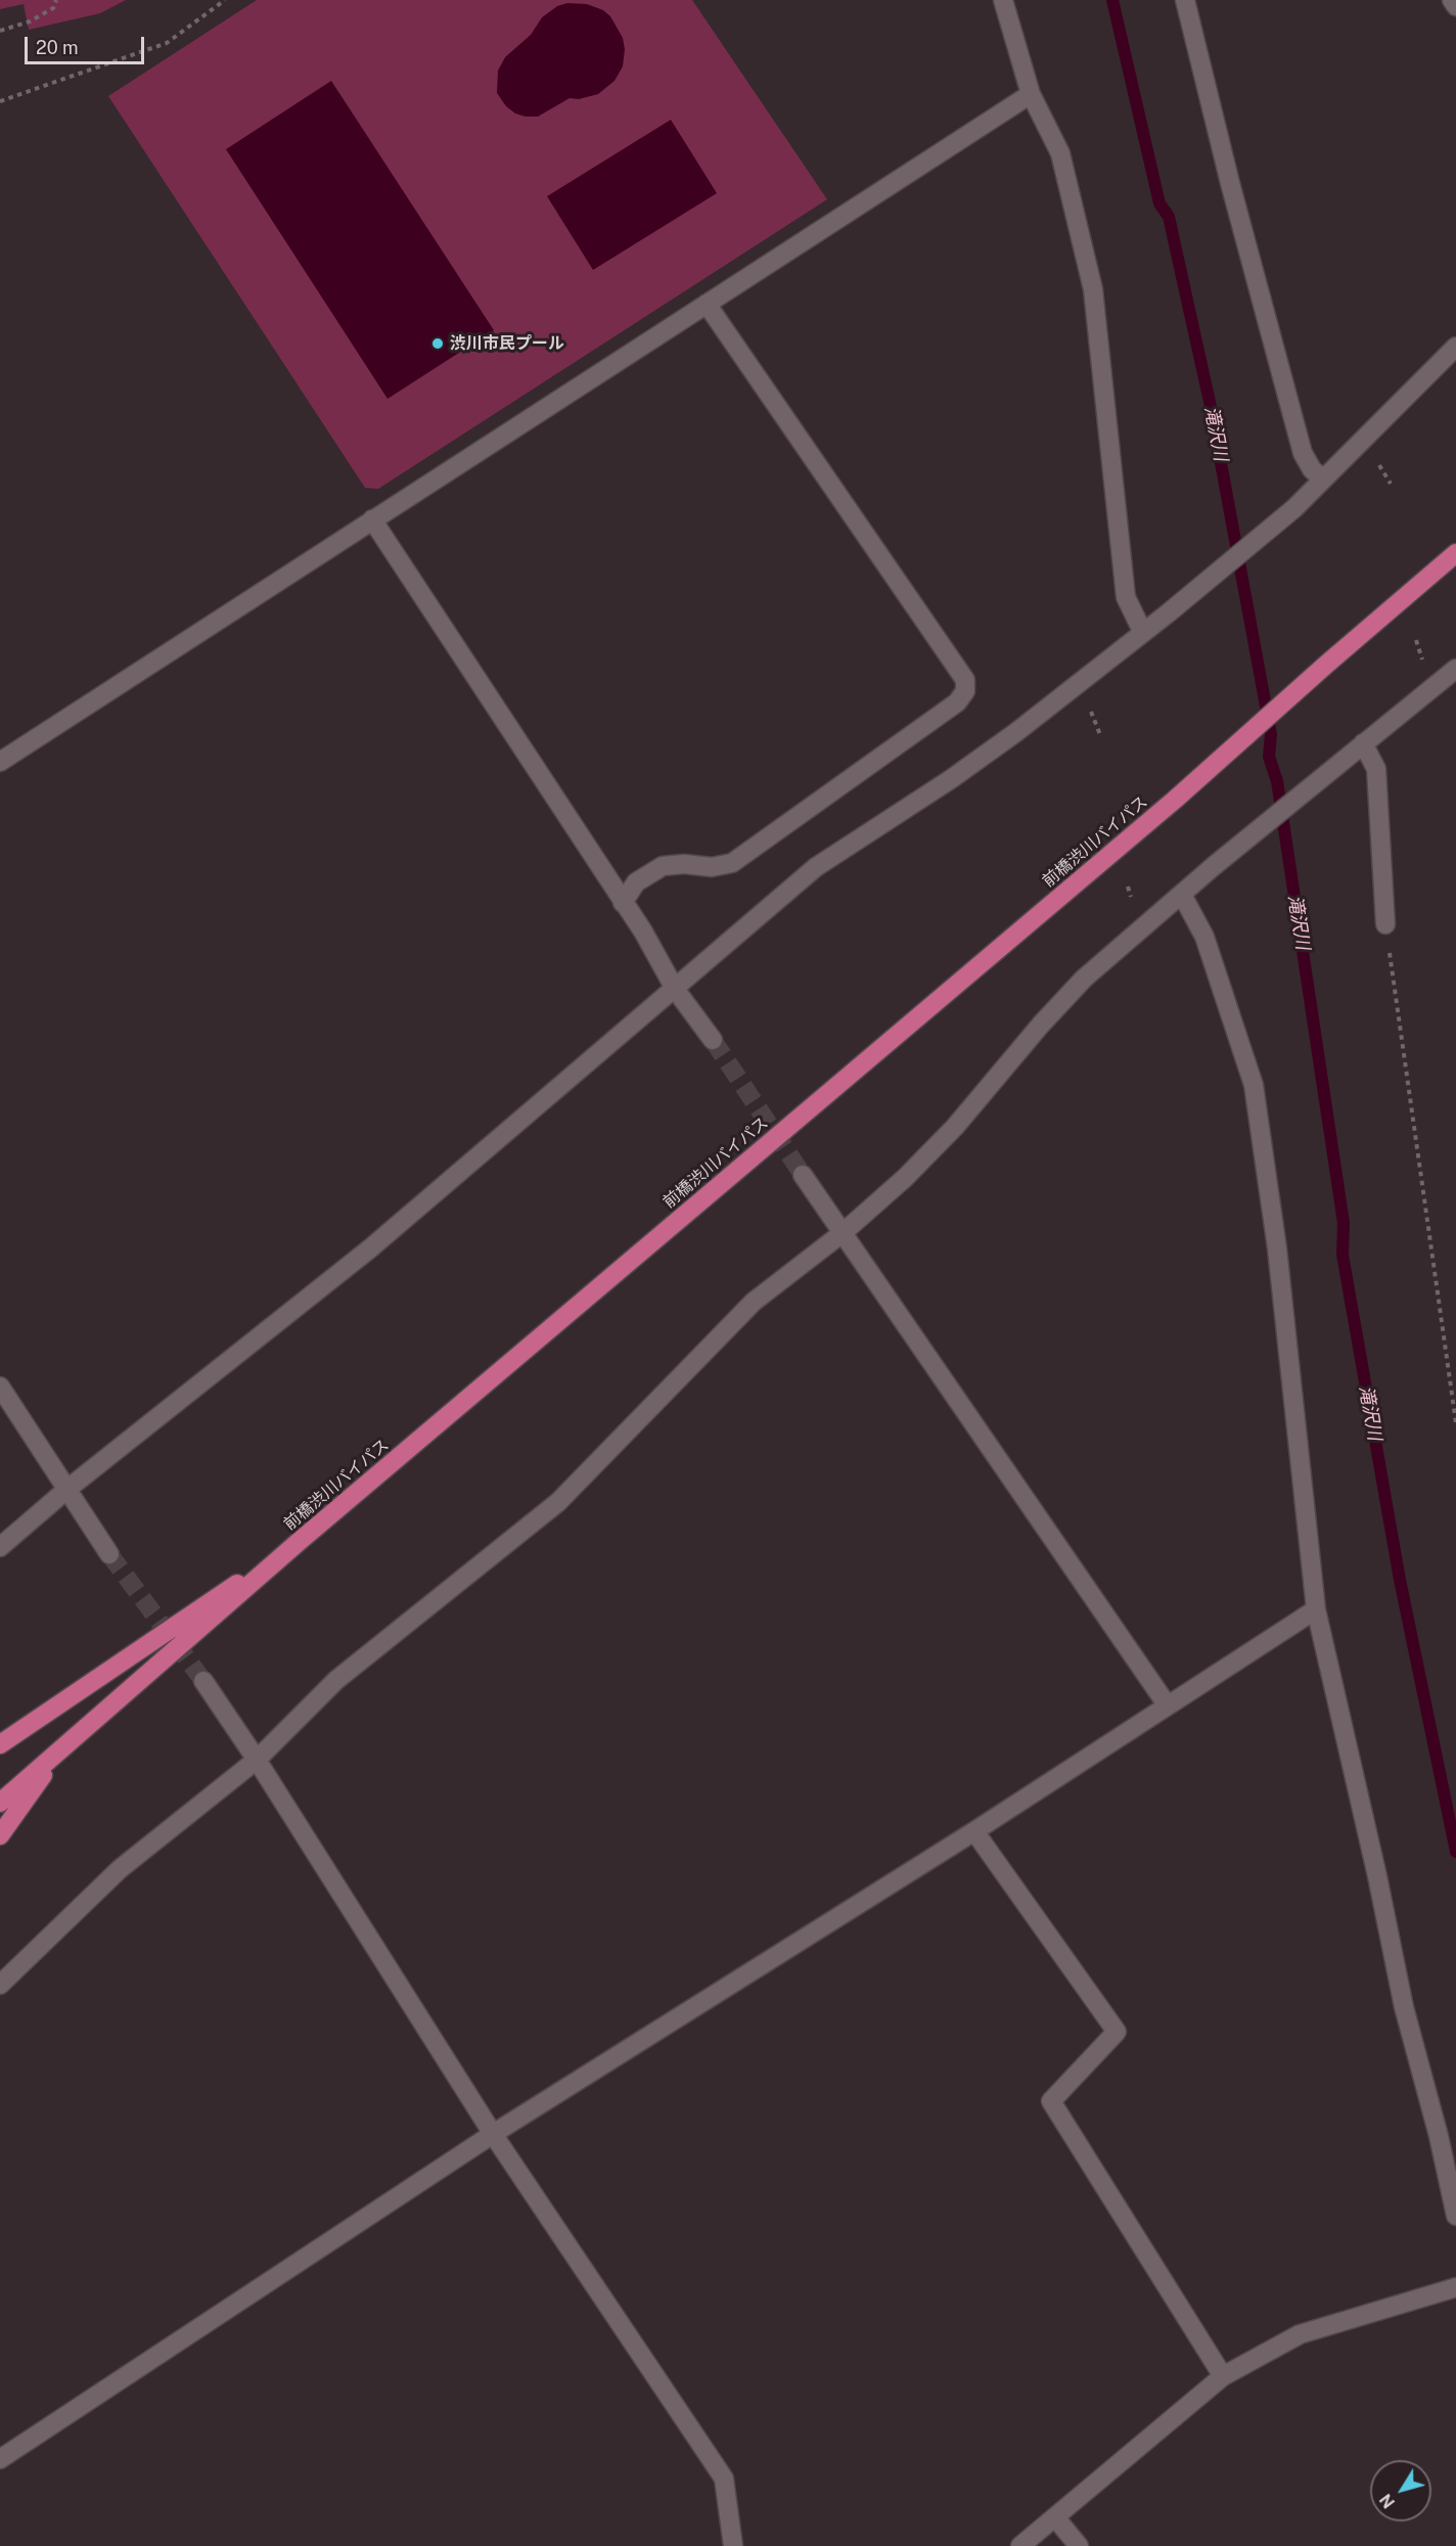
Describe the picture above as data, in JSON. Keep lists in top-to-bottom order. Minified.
{"streets":{"highway":["前橋渋川バイパス"]},"water":["滝沢川"],"places":["渋川市民プール"],"scale_bar":"20 m","north":"bottom left"}
